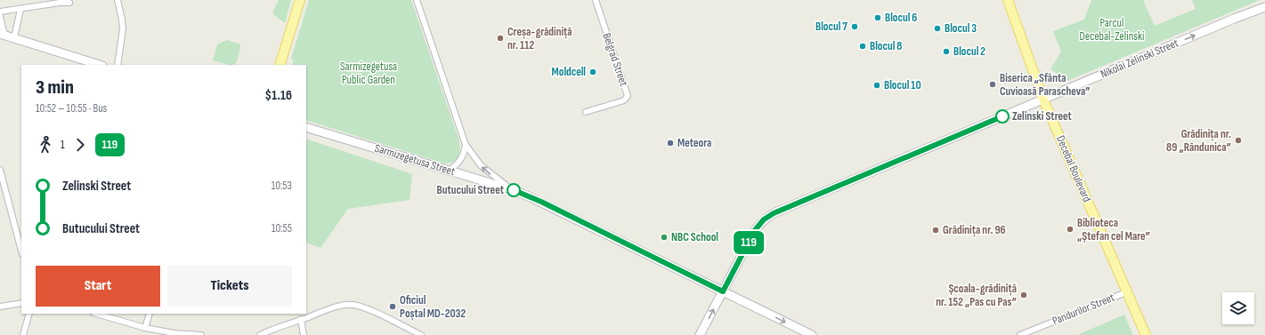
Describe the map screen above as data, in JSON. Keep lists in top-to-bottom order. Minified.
{"streets":{"main road":["Decebal Boulevard"],"street":["Nikolai Zelinski Street","Belgrad Street","Sarmizegetusa Street","Pandurilor Street"]},"crossings":[["Nikolai Zelinski Street","Sarmizegetusa Street"],["Nikolai Zelinski Street","Decebal Boulevard"],["Decebal Boulevard","Pandurilor Street"]],"one_way":["Nikolai Zelinski Street"],"parks":["Parcul Decebal-Zelinski","Sarmizegetusa Public Garden"],"places":["Blocul 6","Blocul 7","Blocul 3","Creșa-grădiniță nr. 112","Blocul 8","Blocul 2","Moldcell","Biserica „Sfânta Cuvioasă Parascheva”","Blocul 10","Zelinski Street","Grădinița nr. 89 „Rândunica”","Meteora","Butucului Street","Biblioteca „Ștefan cel Mare”","Grădinița nr. 96","NBC School","Școala-grădiniță nr. 152 „Pas cu Pas”","Oficiul Poștal MD-2032"],"lines":["bus line 119"],"page":{"on_map":"119","heading":["3 min","10:52 – 10:55 · Bus","$1.16"],"legs":["1","119"],"list":[{"name":"Zelinski Street","value":"10:53"},{"name":"Butucului Street","value":"10:55"}],"buttons":["Start","Tickets"]}}
